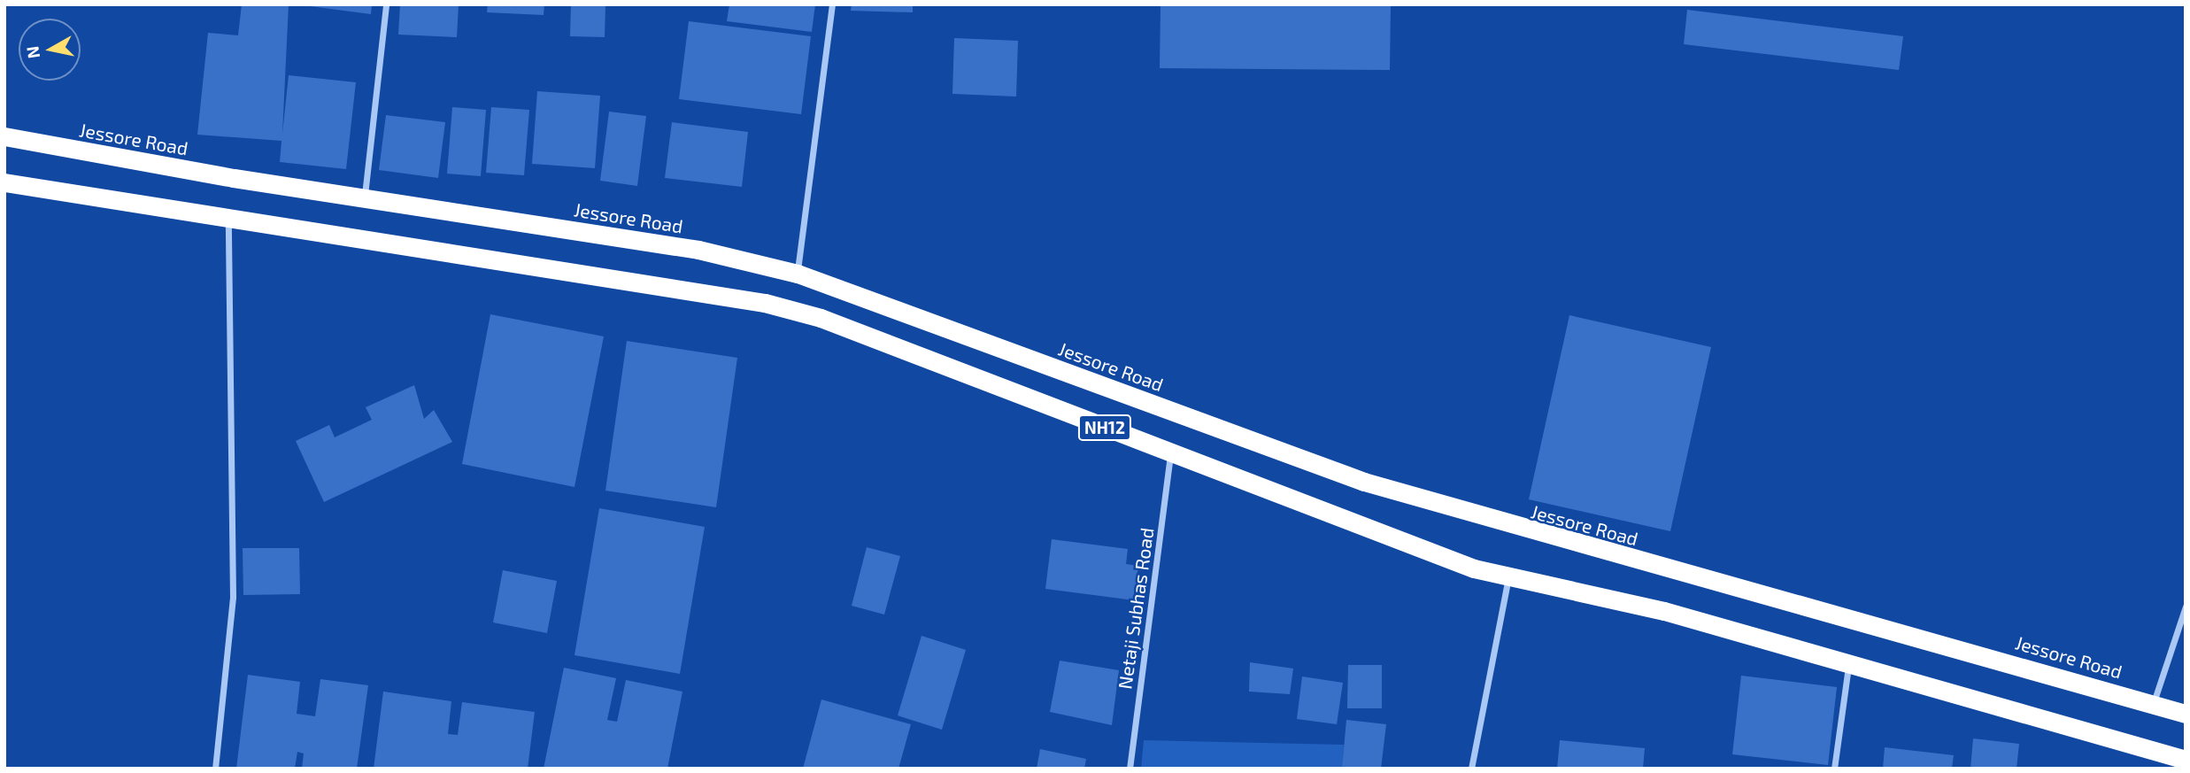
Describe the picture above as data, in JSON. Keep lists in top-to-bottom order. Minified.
{"streets":{"highway":["Jessore Road","NH12"],"street":["Netaji Subhas Road"]},"crossings":[["NH12","Netaji Subhas Road"]],"north":"left"}
